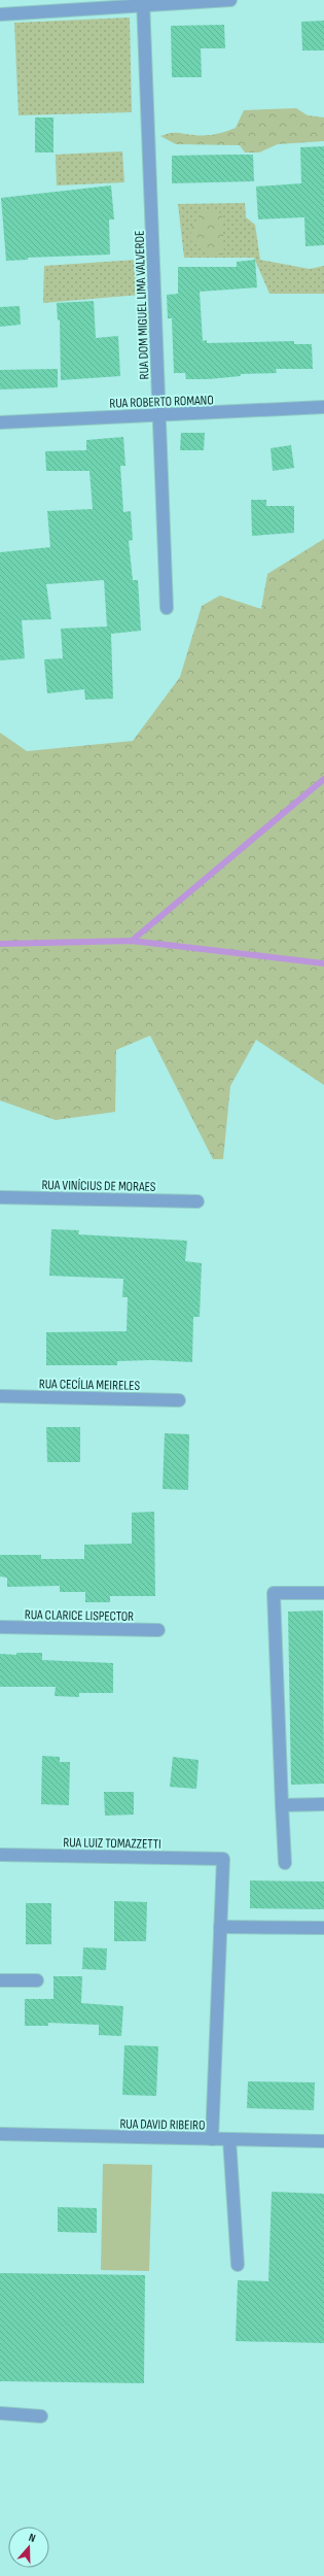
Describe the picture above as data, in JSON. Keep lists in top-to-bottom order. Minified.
{"streets":{"street":["RUA DOM MIGUEL LIMA VALVERDE","RUA ROBERTO ROMANO","RUA VINÍCIUS DE MORAES","RUA CECÍLIA MEIRELES","RUA CLARICE LISPECTOR","RUA LUIZ TOMAZZETTI","RUA DAVID RIBEIRO"]},"crossings":[["RUA DOM MIGUEL LIMA VALVERDE","RUA ROBERTO ROMANO"]],"north":"top"}
